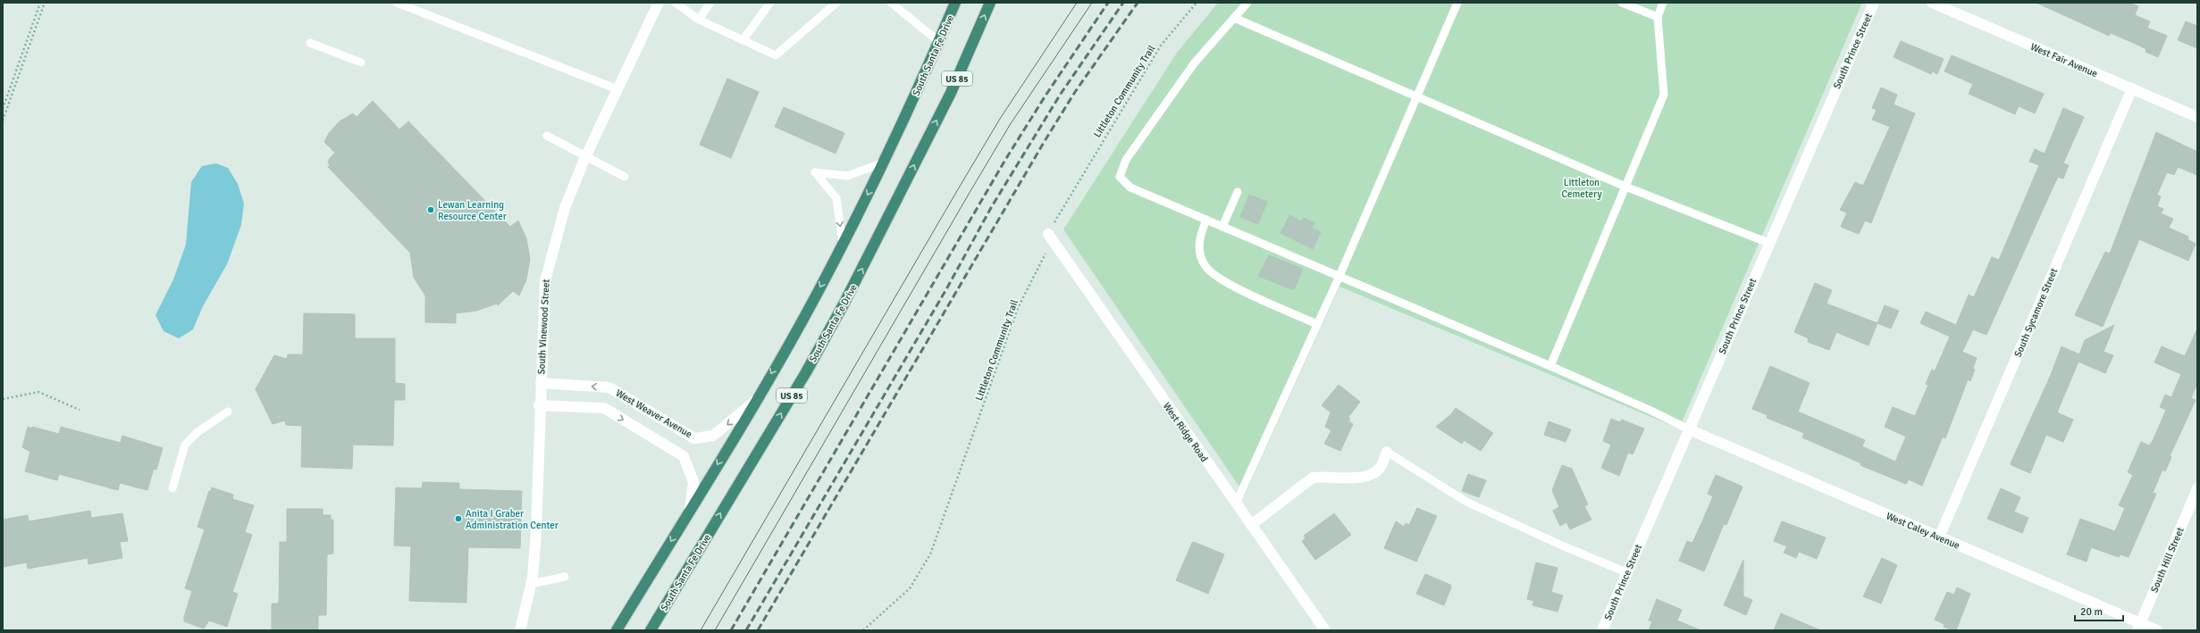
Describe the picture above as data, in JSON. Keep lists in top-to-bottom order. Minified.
{"streets":{"highway":["South Santa Fe Drive","US 85"],"street":["South Prince Street","West Fair Avenue","South Sycamore Street","South Vinewood Street","West Weaver Avenue","West Ridge Road","West Caley Avenue","South Hill Street"],"path":["Littleton Community Trail"]},"crossings":[["South Prince Street","West Caley Avenue"],["South Santa Fe Drive","West Weaver Avenue"],["West Fair Avenue","South Sycamore Street"],["Littleton Community Trail","West Ridge Road"],["South Sycamore Street","West Caley Avenue"],["South Vinewood Street","West Weaver Avenue"],["West Caley Avenue","South Hill Street"]],"parks":["Littleton Cemetery"],"places":["Lewan Learning Resource Center","Anita I Graber Administration Center"],"scale_bar":"20 m"}
